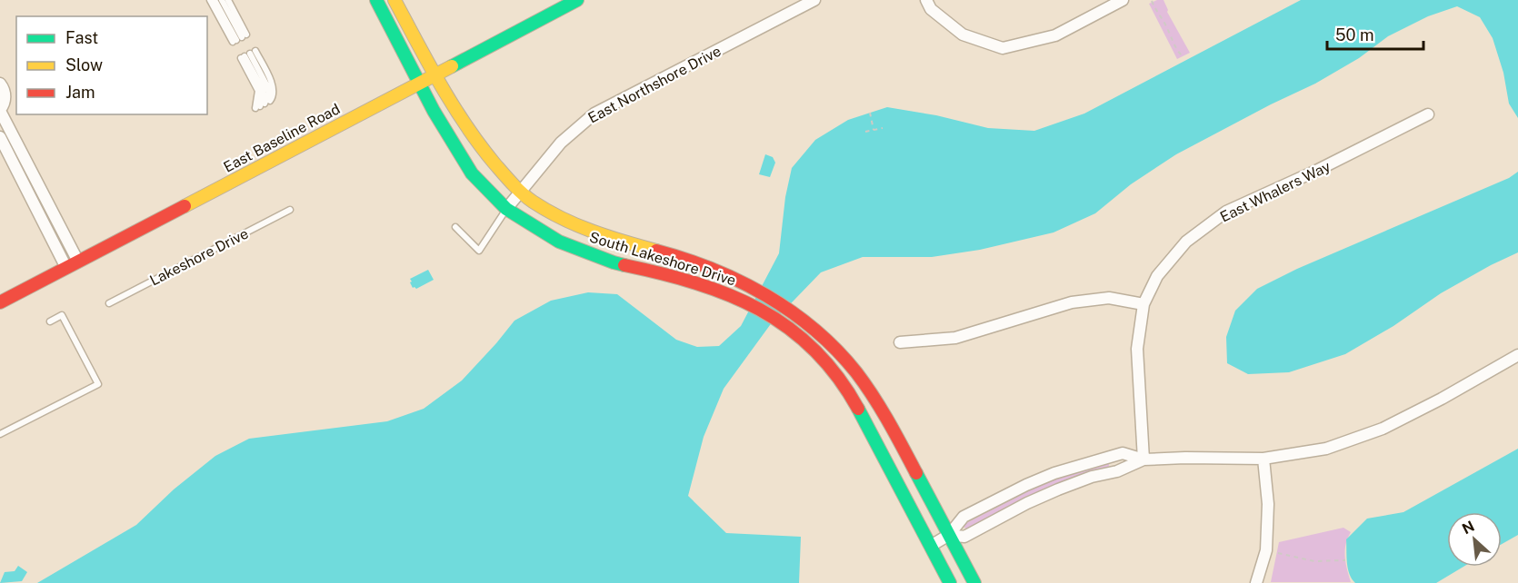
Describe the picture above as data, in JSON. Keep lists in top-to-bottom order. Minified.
{"streets":{"street":["East Northshore Drive","East Baseline Road","East Whalers Way","South Lakeshore Drive"],"lane":["Lakeshore Drive"]},"crossings":[["East Northshore Drive","South Lakeshore Drive"],["East Baseline Road","South Lakeshore Drive"]],"legend":["Fast","Slow","Jam"],"scale_bar":"50 m","north":"top left"}
